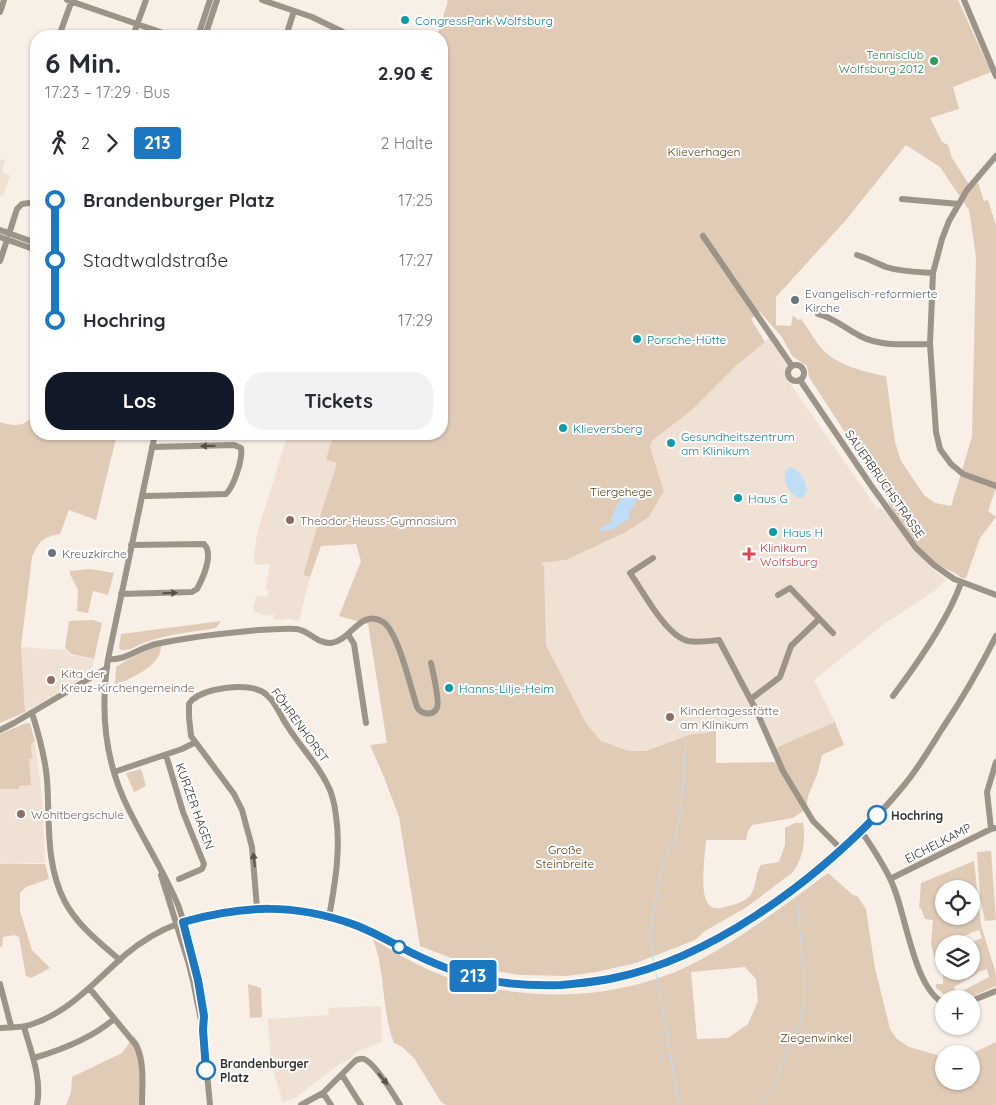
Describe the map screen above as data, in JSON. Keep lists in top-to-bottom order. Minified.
{"streets":{"street":["SAUERBRUCHSTRASSE","FÖHRENHORST","KURZER HAGEN","EICHELKAMP"]},"crossings":[["FÖHRENHORST","KURZER HAGEN"]],"parks":["Klieverhagen","Tiergehege","Große Steinbreite","Ziegenwinkel"],"places":{"other":["CongressPark Wolfsburg","Tennisclub Wolfsburg 2012","Evangelisch-reformierte Kirche","Porsche-Hütte","Klieversberg","Gesundheitszentrum am Klinikum","Haus G","Theodor-Heuss-Gymnasium","Haus H","Kreuzkirche","Kita der Kreuz-Kirchengemeinde","Hanns-Lilje-Heim","Kindertagesstätte am Klinikum","Wohltbergschule","Hochring","Brandenburger Platz"],"health":["Klinikum Wolfsburg"]},"lines":["bus line 213"],"page":{"on_map":"213","heading":["6 Min.","17:23 – 17:29 · Bus","2.90 €"],"legs":["2","213","2 Halte"],"list":[{"name":"Brandenburger Platz","value":"17:25"},{"name":"Stadtwaldstraße","value":"17:27"},{"name":"Hochring","value":"17:29"}],"buttons":["Los","Tickets"],"map_buttons":["+","−"]}}
